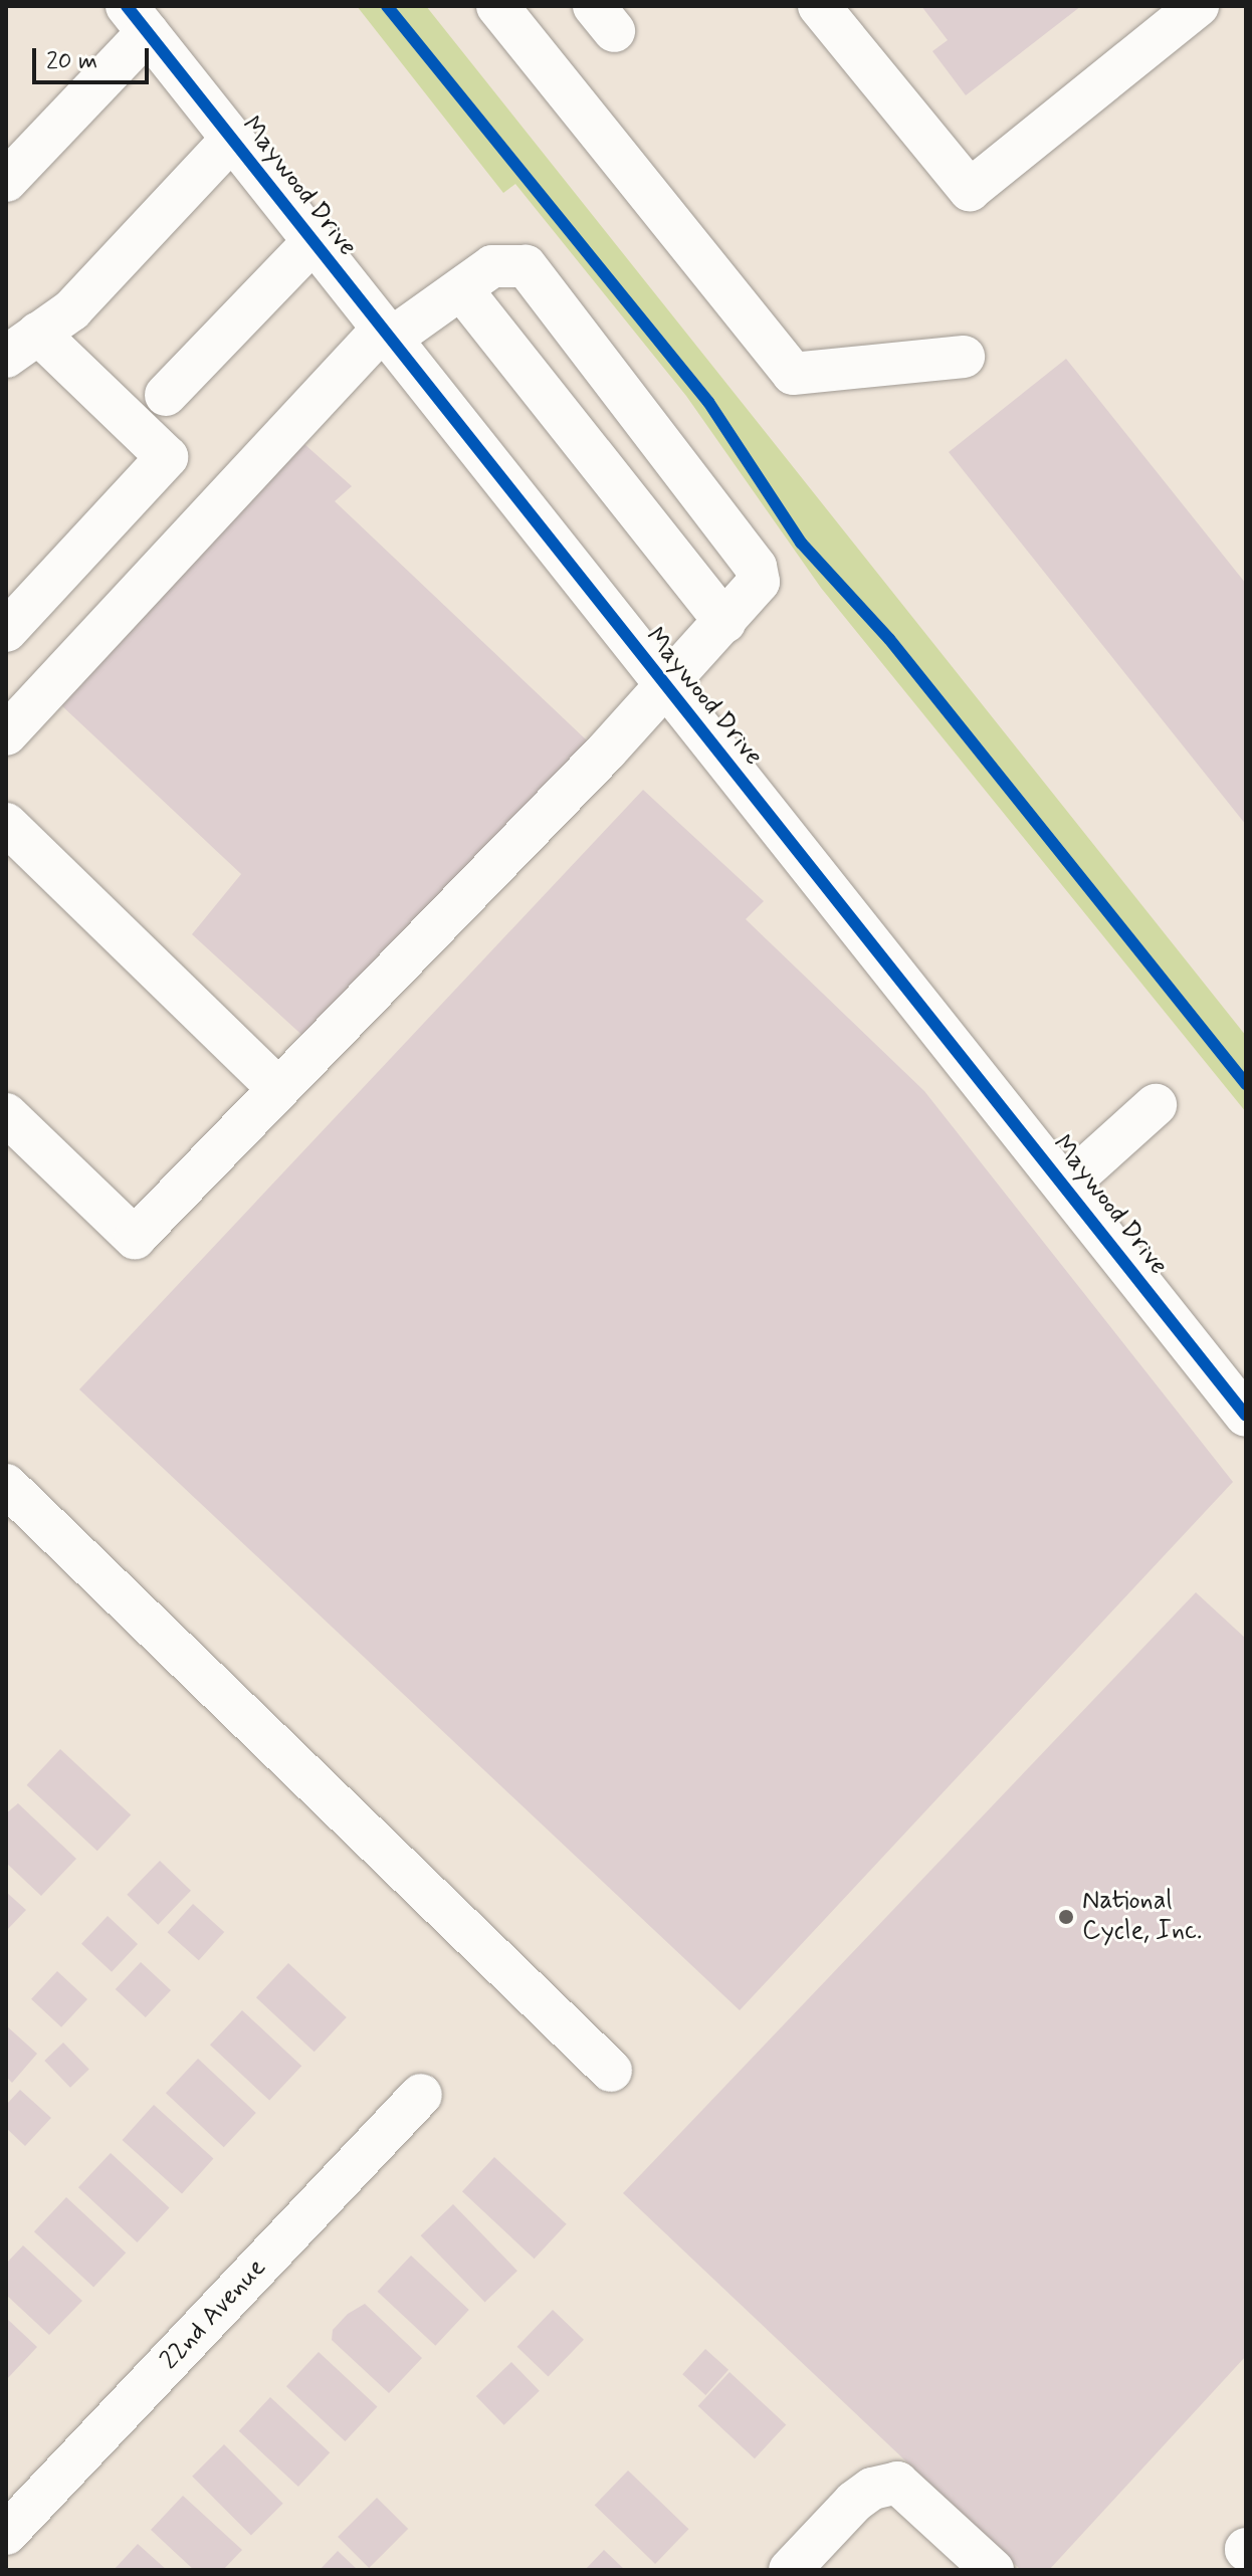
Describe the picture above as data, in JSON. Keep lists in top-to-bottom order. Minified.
{"streets":{"street":["Maywood Drive","22nd Avenue"]},"places":["National Cycle, Inc."],"scale_bar":"20 m"}
